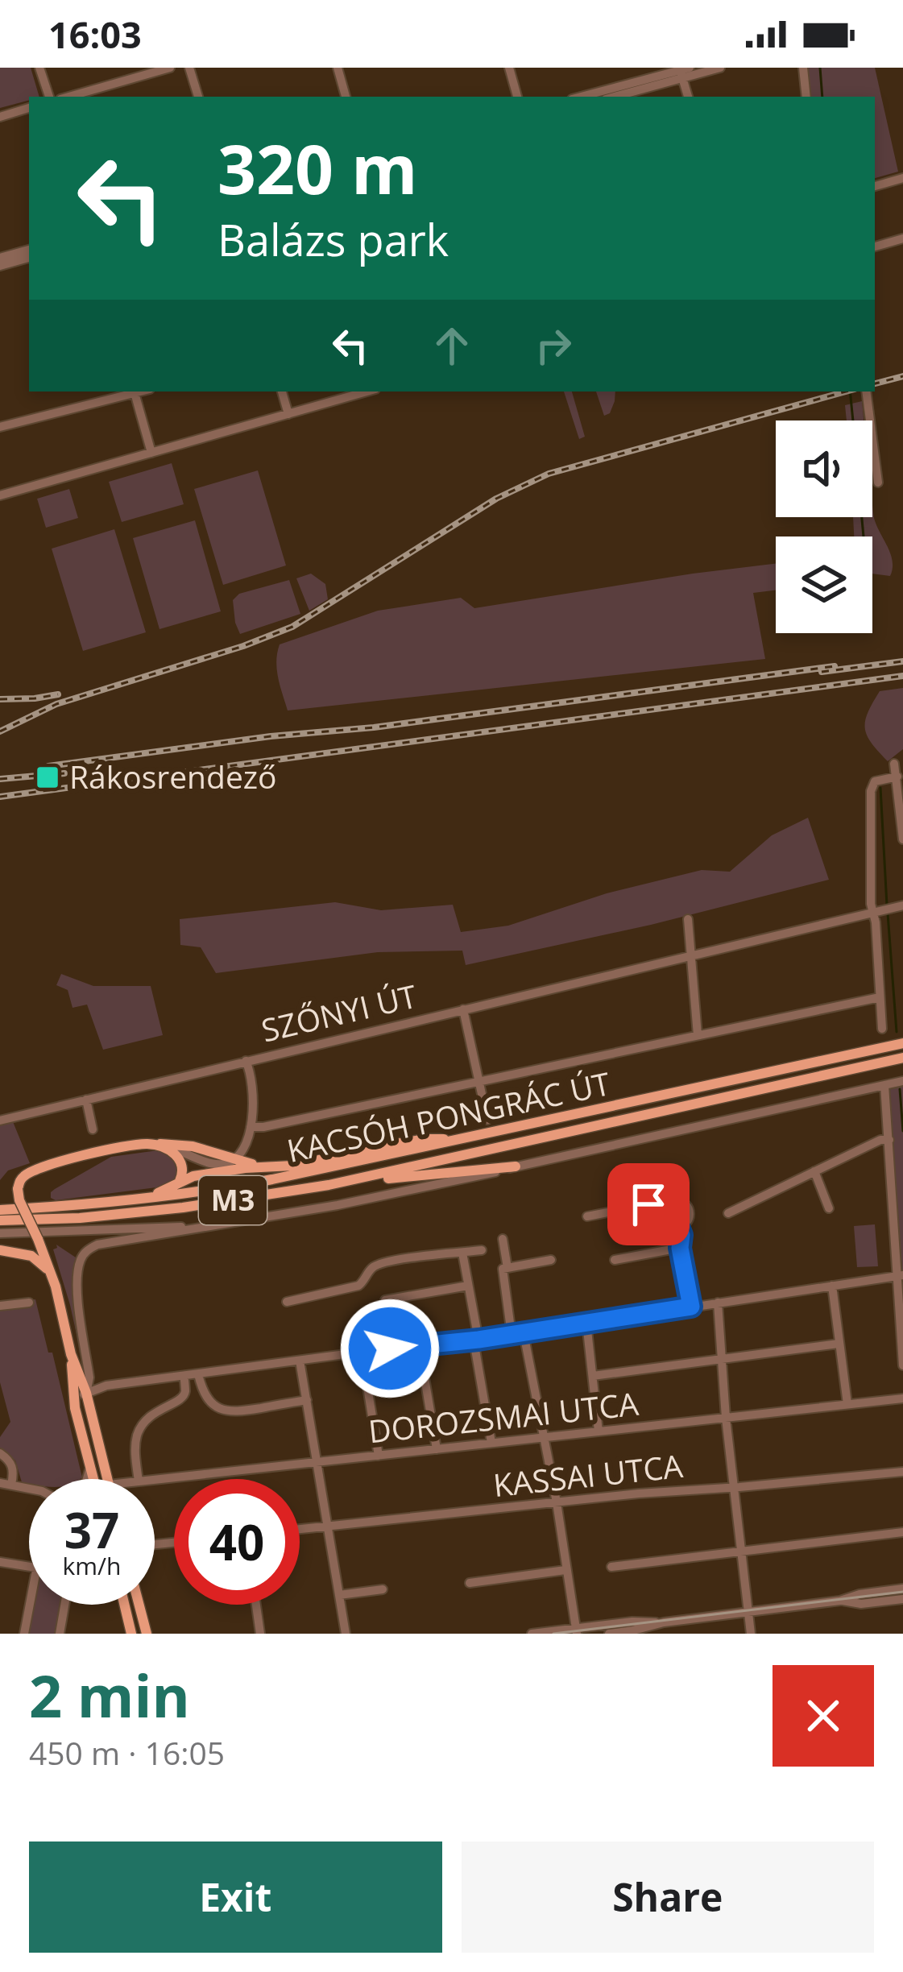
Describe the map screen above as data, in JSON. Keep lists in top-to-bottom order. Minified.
{"streets":{"main road":["KACSÓH PONGRÁC ÚT","M3"],"street":["SZŐNYI ÚT","DOROZSMAI UTCA","KASSAI UTCA"]},"places":{"transit":["Rákosrendező"]},"page":{"status":"16:03","turn":["320 m","Balázs park"],"speed":"37 km/h","limit":"40","heading":["2 min","450 m · 16:05"],"buttons":["Exit","Share"]}}
